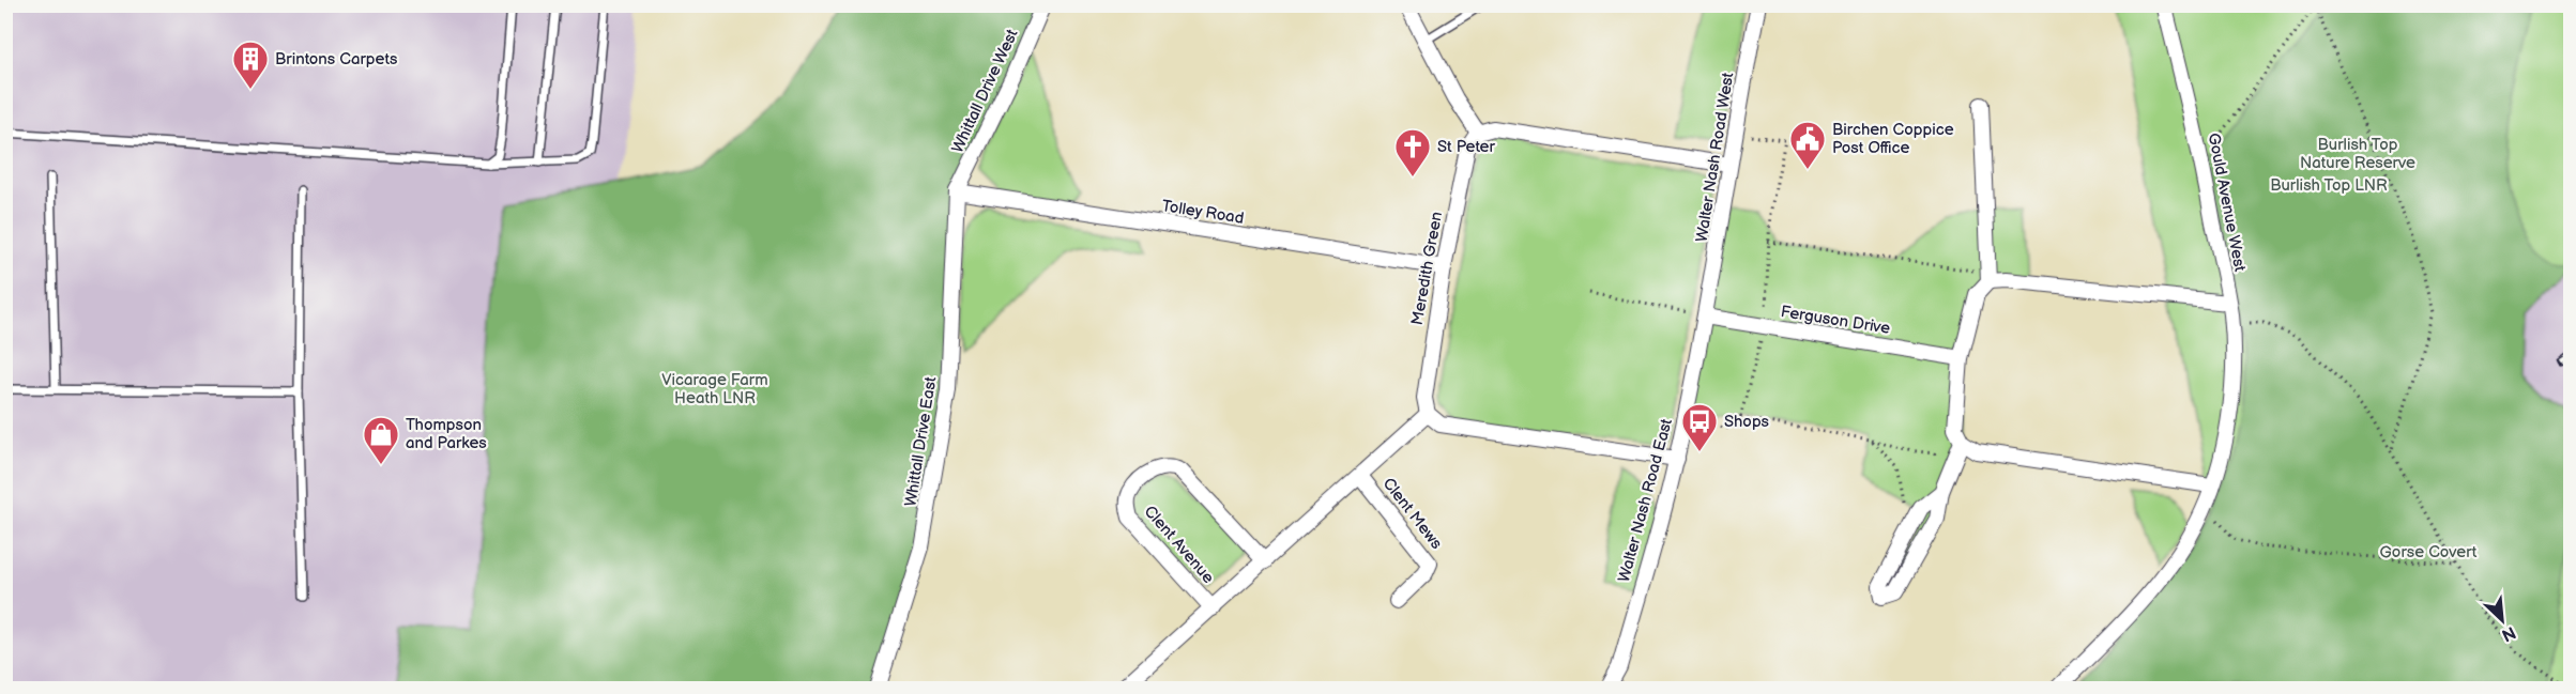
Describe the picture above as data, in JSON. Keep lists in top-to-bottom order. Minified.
{"streets":{"street":["Whittall Drive West","Walter Nash Road West","Gould Avenue West","Tolley Road","Meredith Green","Ferguson Drive","Whittall Drive East","Walter Nash Road East","Clent Mews","Clent Avenue"]},"crossings":[["Whittall Drive West","Tolley Road"],["Whittall Drive West","Whittall Drive East"],["Walter Nash Road West","Ferguson Drive"],["Walter Nash Road West","Walter Nash Road East"],["Tolley Road","Meredith Green"],["Tolley Road","Whittall Drive East"],["Meredith Green","Clent Avenue"],["Ferguson Drive","Walter Nash Road East"],["Clent Mews","Clent Avenue"]],"parks":["Burlish Top Nature Reserve","Burlish Top LNR","Vicarage Farm Heath LNR","Gorse Covert"],"places":{"building":["Brintons Carpets"],"public building":["Birchen Coppice Post Office"],"church":["St Peter"],"bus stop":["Shops"],"shop":["Thompson and Parkes"]},"north":"bottom right"}
